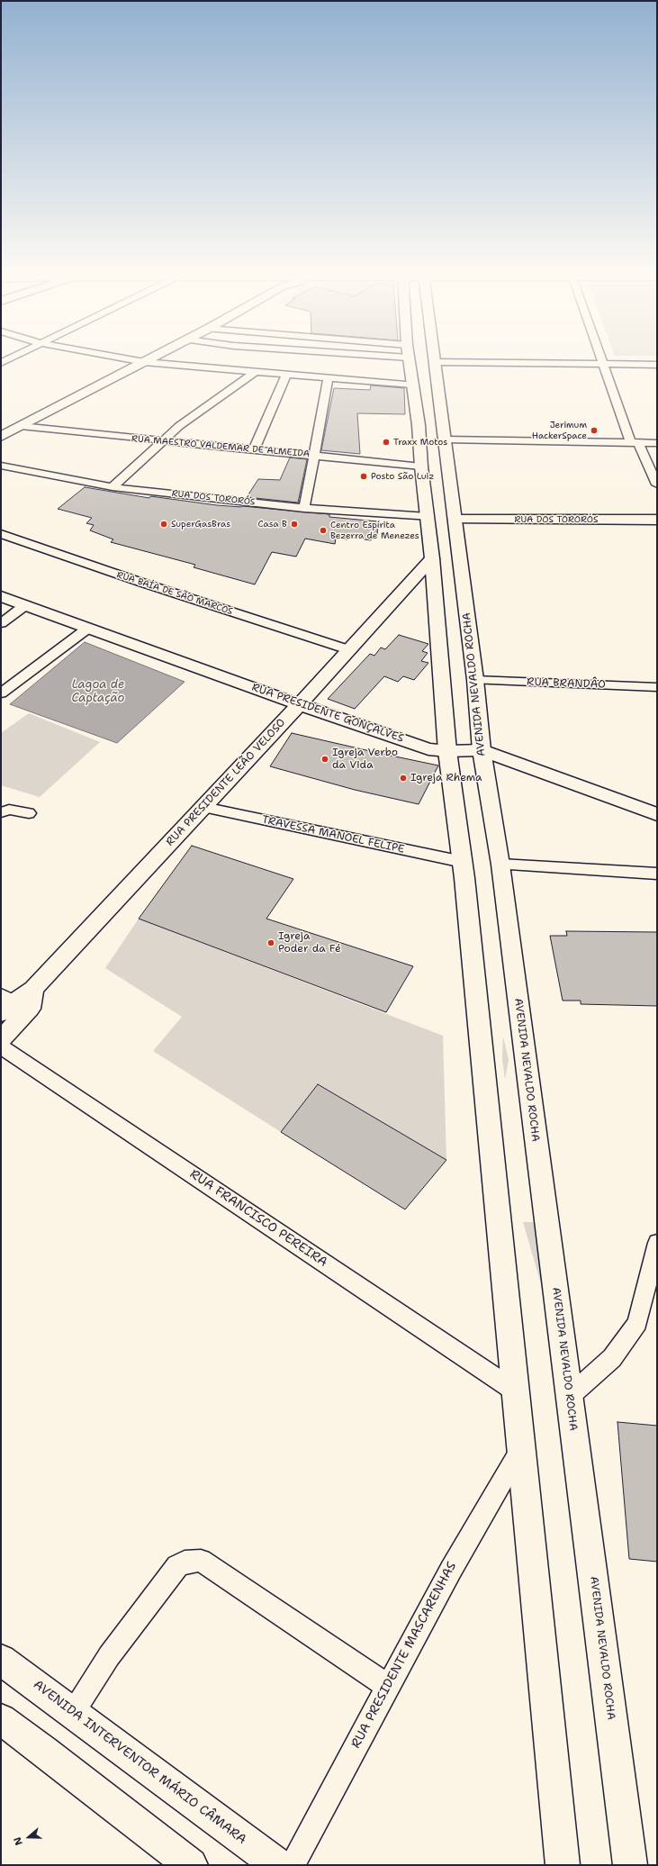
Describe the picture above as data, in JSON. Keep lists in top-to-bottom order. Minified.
{"streets":{"main road":["RUA DOS TORORÓS","AVENIDA NEVALDO ROCHA","RUA PRESIDENTE GONÇALVES","RUA PRESIDENTE LEÃO VELOSO","AVENIDA INTERVENTOR MÁRIO CÂMARA"],"street":["RUA MAESTRO VALDEMAR DE ALMEIDA","RUA BAÍA DE SÃO MARCOS","RUA BRANDÂO","TRAVESSA MANOEL FELIPE","RUA FRANCISCO PEREIRA","RUA PRESIDENTE MASCARENHAS"]},"crossings":[["RUA DOS TORORÓS","AVENIDA NEVALDO ROCHA"],["RUA BAÍA DE SÃO MARCOS","RUA PRESIDENTE LEÃO VELOSO"],["RUA BRANDÂO","AVENIDA NEVALDO ROCHA"],["AVENIDA NEVALDO ROCHA","RUA PRESIDENTE GONÇALVES"],["RUA PRESIDENTE GONÇALVES","RUA PRESIDENTE LEÃO VELOSO"],["RUA PRESIDENTE LEÃO VELOSO","TRAVESSA MANOEL FELIPE"]],"water":["Lagoa de Captação"],"places":["Jerimum HackerSpace","Traxx Motos","Posto São Luiz","SuperGasBras","Casa B","Centro Espírita Bezerra de Menezes","Igreja Verbo da Vida","Igreja Rhema","Igreja Poder da Fé"],"north":"left"}
